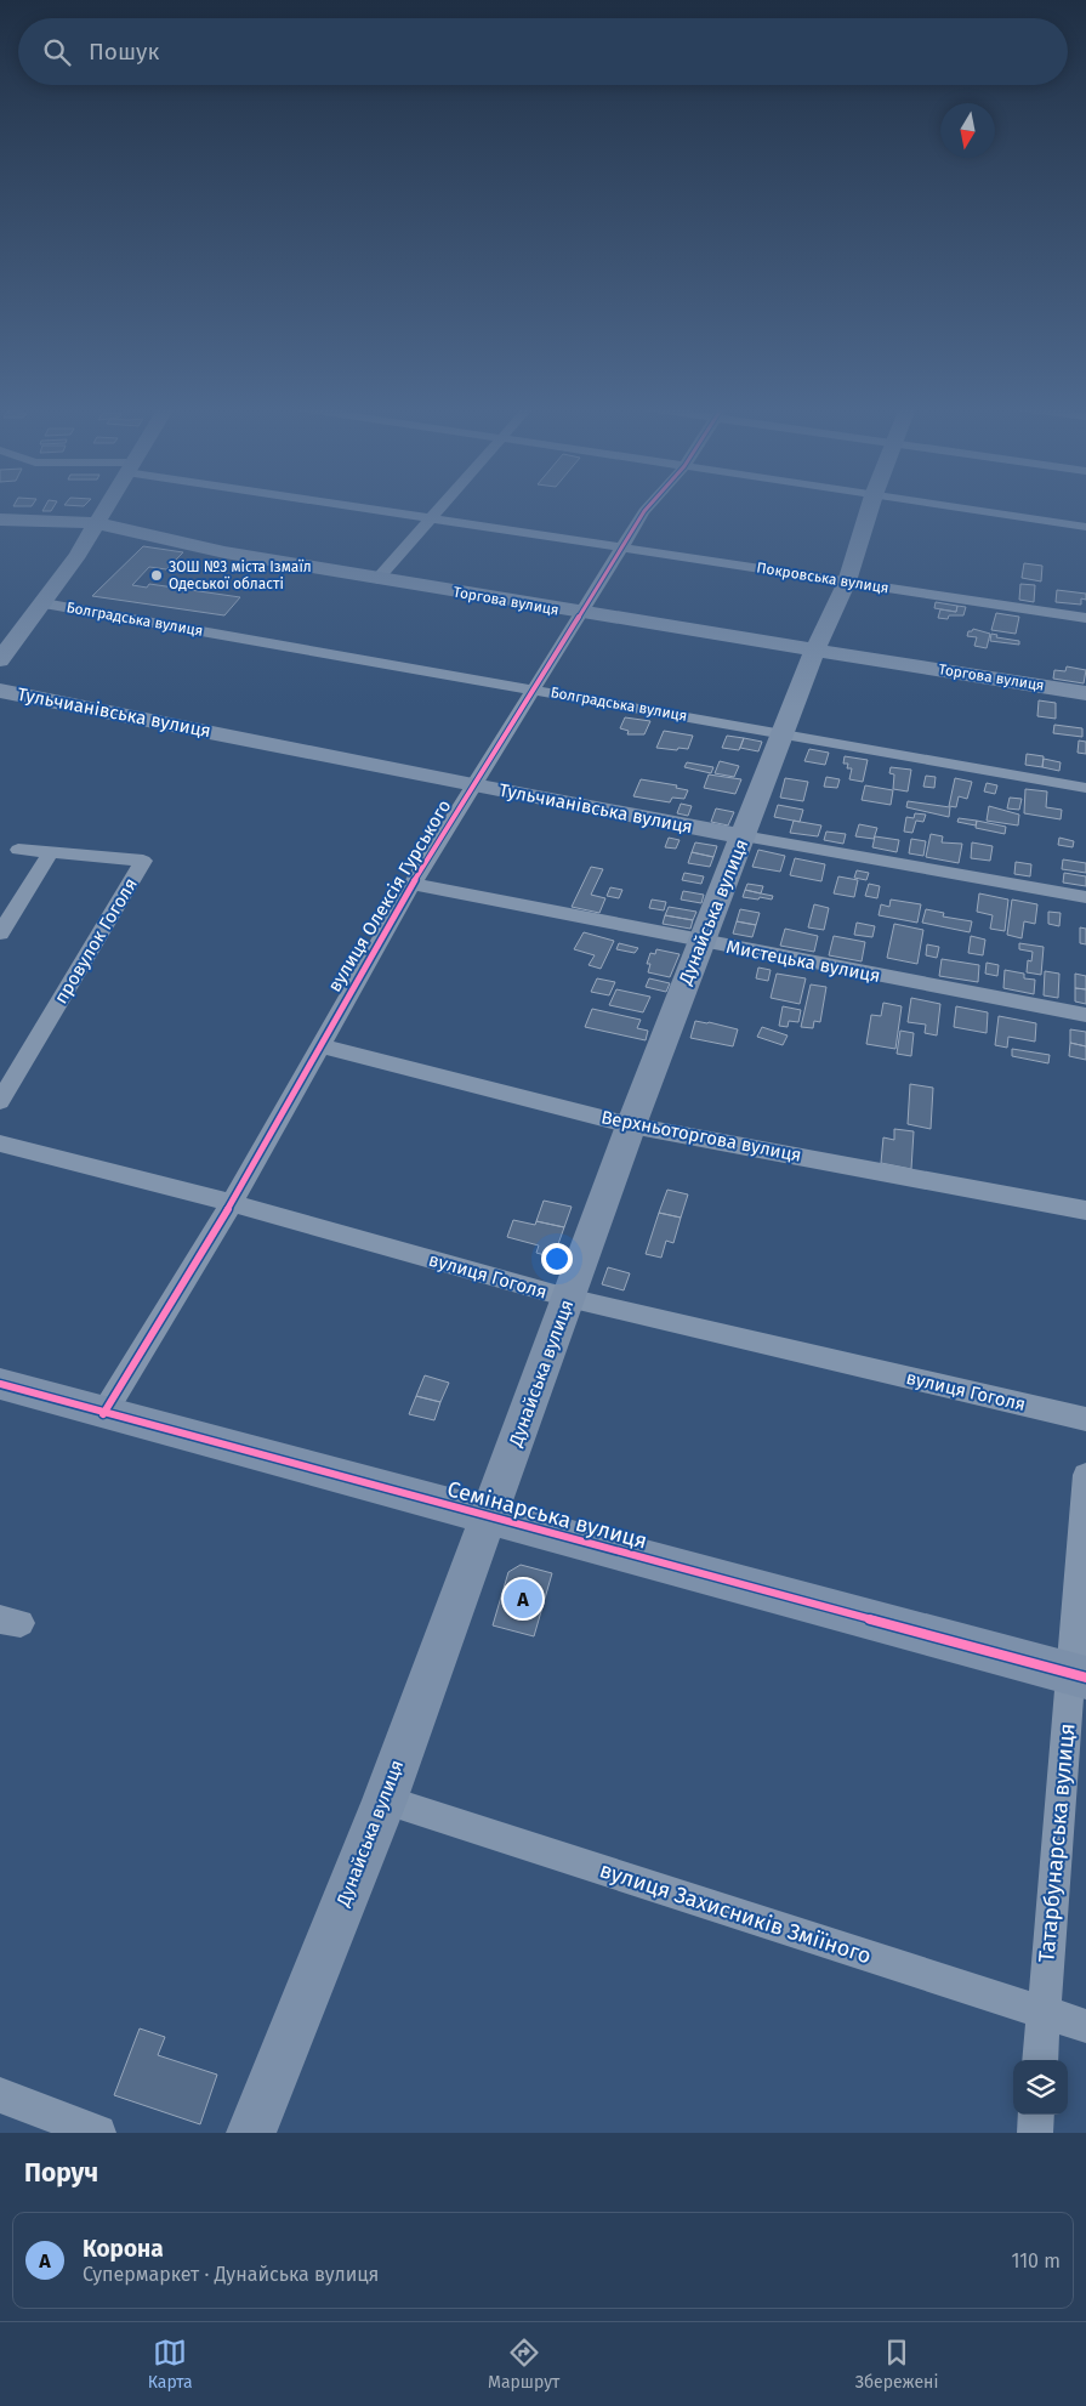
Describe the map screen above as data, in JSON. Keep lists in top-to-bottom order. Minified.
{"streets":{"main road":["Торгова вулиця","Тульчианівська вулиця","Дунайська вулиця","Семінарська вулиця"],"street":["Покровська вулиця","Болградська вулиця","вулиця Олексія Гурського","провулок Гоголя","Мистецька вулиця","Верхньоторгова вулиця","вулиця Гоголя","Татарбунарська вулиця","вулиця Захисників Зміїного"]},"crossings":[["Покровська вулиця","вулиця Олексія Гурського"],["Покровська вулиця","Дунайська вулиця"],["Торгова вулиця","вулиця Олексія Гурського"],["Торгова вулиця","Дунайська вулиця"],["Болградська вулиця","вулиця Олексія Гурського"],["Болградська вулиця","Дунайська вулиця"],["Тульчианівська вулиця","вулиця Олексія Гурського"],["Тульчианівська вулиця","Дунайська вулиця"],["вулиця Олексія Гурського","Мистецька вулиця"],["вулиця Олексія Гурського","Верхньоторгова вулиця"],["вулиця Олексія Гурського","вулиця Гоголя"],["вулиця Олексія Гурського","Семінарська вулиця"],["Дунайська вулиця","Мистецька вулиця"],["Дунайська вулиця","Верхньоторгова вулиця"],["Дунайська вулиця","вулиця Гоголя"],["Дунайська вулиця","Семінарська вулиця"],["Дунайська вулиця","вулиця Захисників Зміїного"],["Семінарська вулиця","Татарбунарська вулиця"],["Татарбунарська вулиця","вулиця Захисників Зміїного"]],"places":["ЗОШ №3 міста Ізмаїл Одеської області"],"north":"bottom","page":{"search":"Пошук","pins":"A","heading":"Поруч","list":[{"mark":"A","name":"Корона","note":"Супермаркет · Дунайська вулиця","value":"110 m"}],"nav":["Карта","Маршрут","Збережені"]}}
